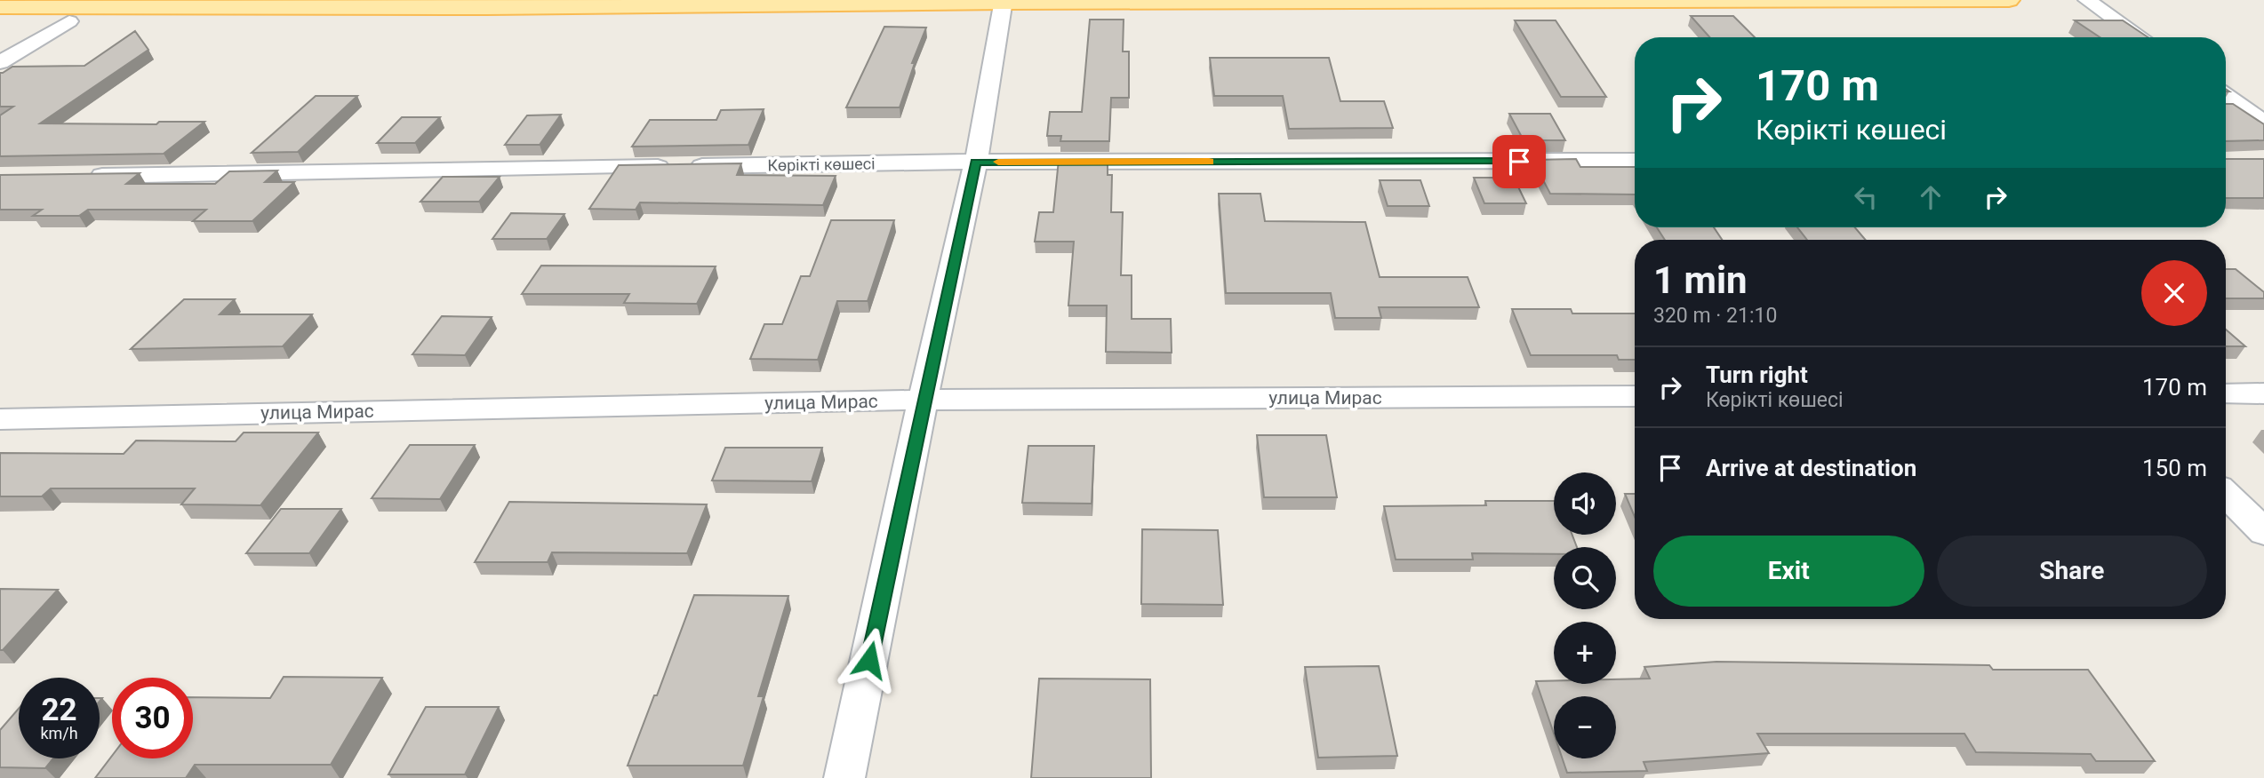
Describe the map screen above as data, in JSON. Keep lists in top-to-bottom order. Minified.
{"streets":{"street":["Көрікті көшесі","улица Мирас"]},"page":{"turn":["170 m","Көрікті көшесі"],"heading":["1 min","320 m · 21:10"],"list":[{"name":"Turn right","note":"Көрікті көшесі","value":"170 m"},{"name":"Arrive at destination","value":"150 m"}],"map_buttons":["+","−"],"buttons":["Exit","Share"],"speed":"22 km/h","limit":"30"}}
